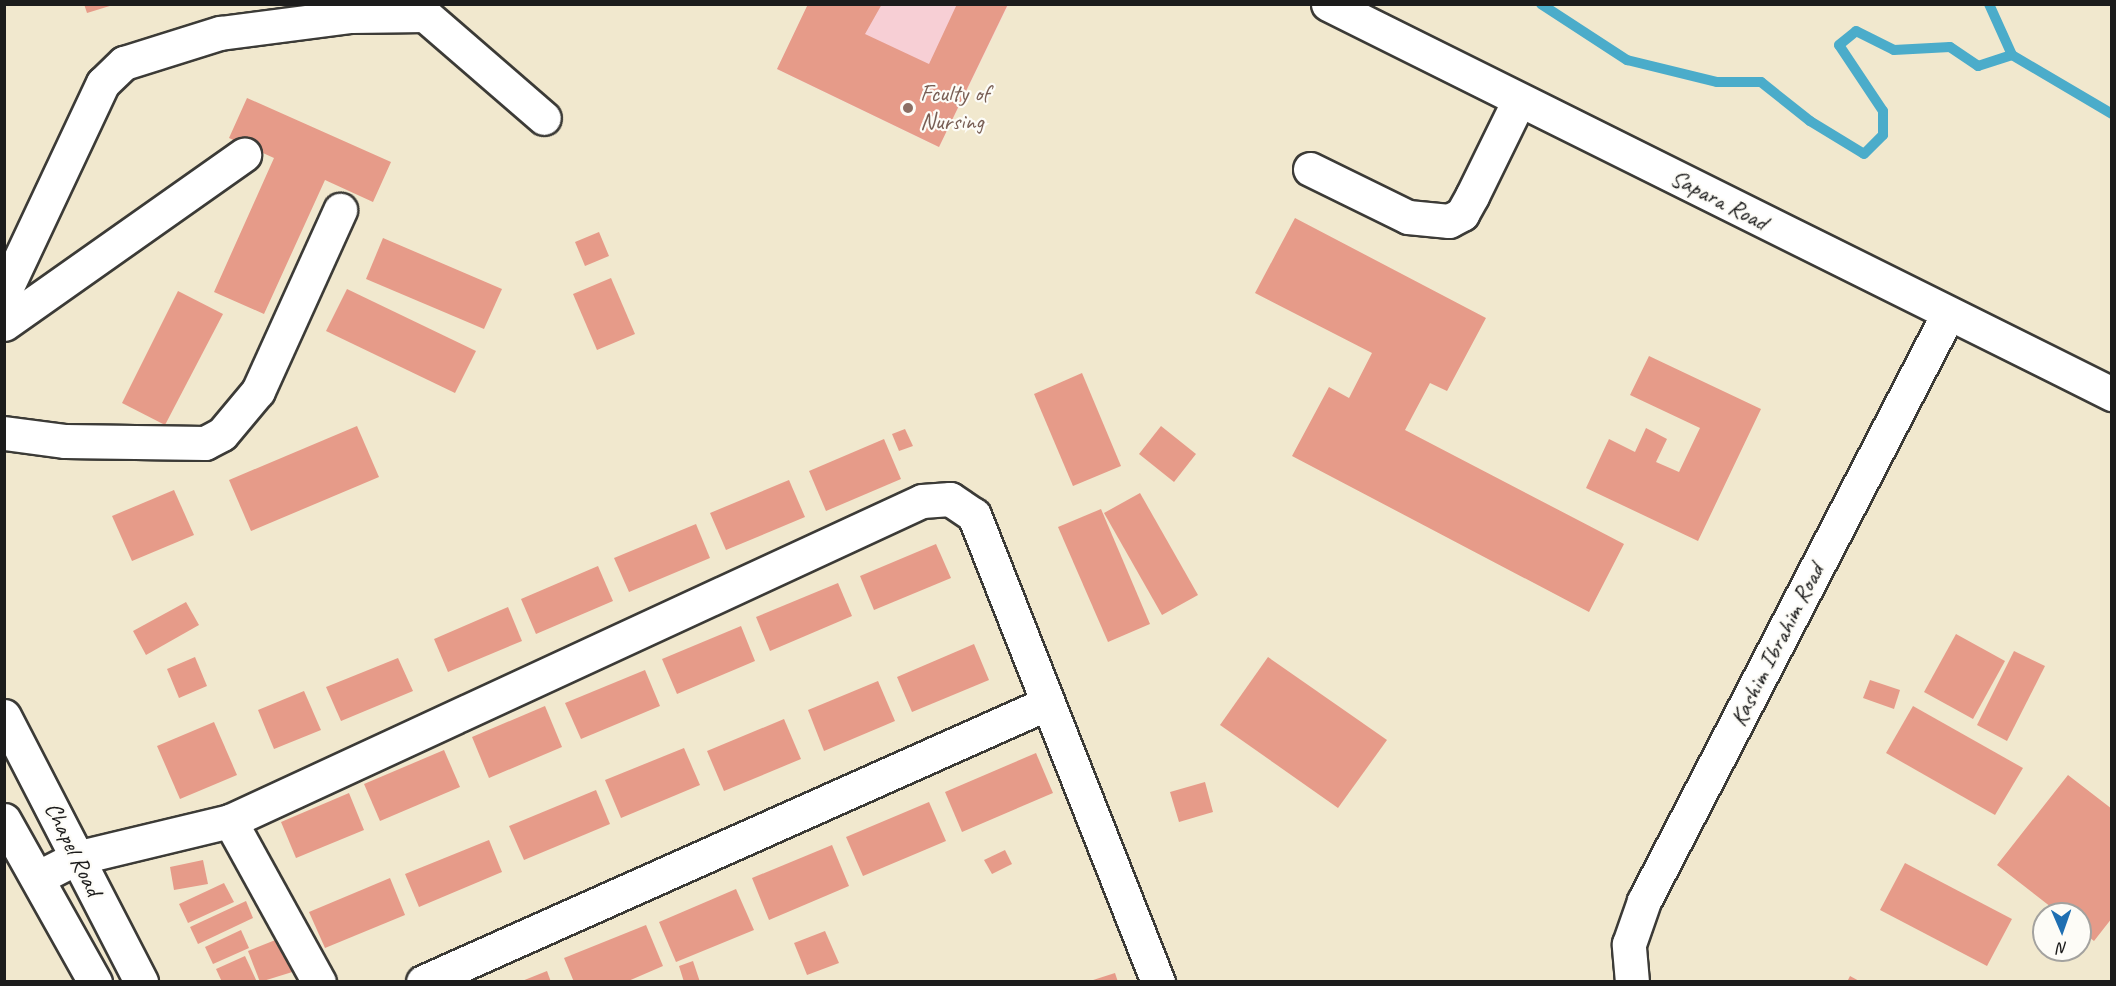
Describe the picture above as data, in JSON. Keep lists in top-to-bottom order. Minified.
{"streets":{"street":["Sapara Road","Kashim Ibrahim Road","Chapel Road"]},"crossings":[["Sapara Road","Kashim Ibrahim Road"]],"places":["Fculty of Nursing"],"north":"bottom"}
